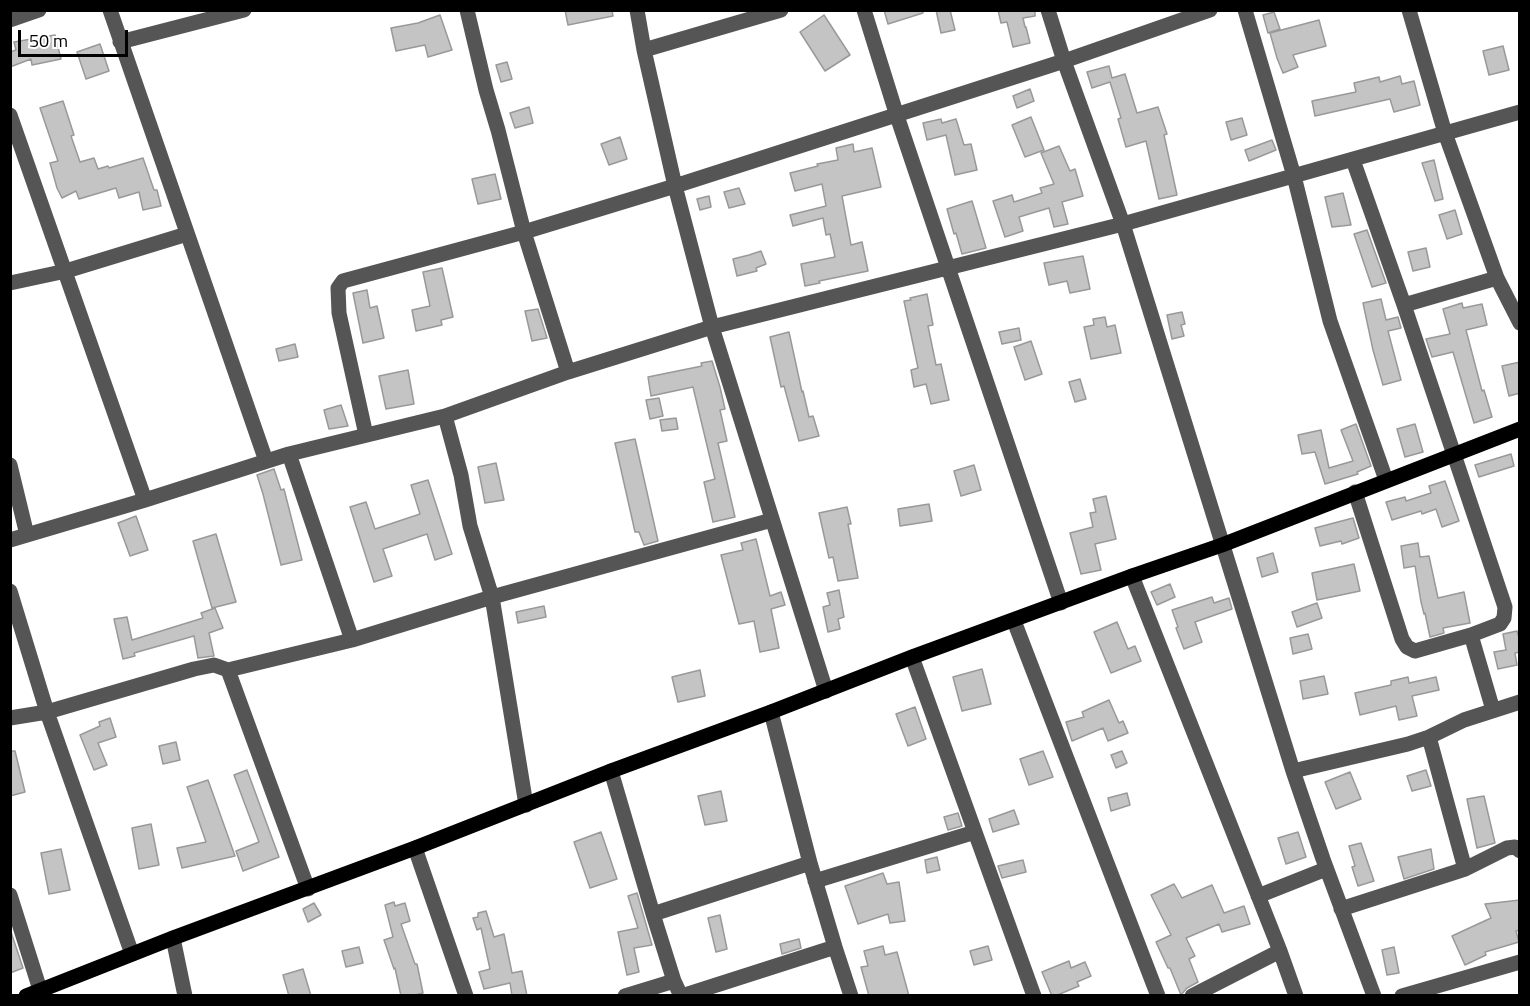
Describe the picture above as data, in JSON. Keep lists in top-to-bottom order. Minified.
{"scale_bar":"50 m"}
